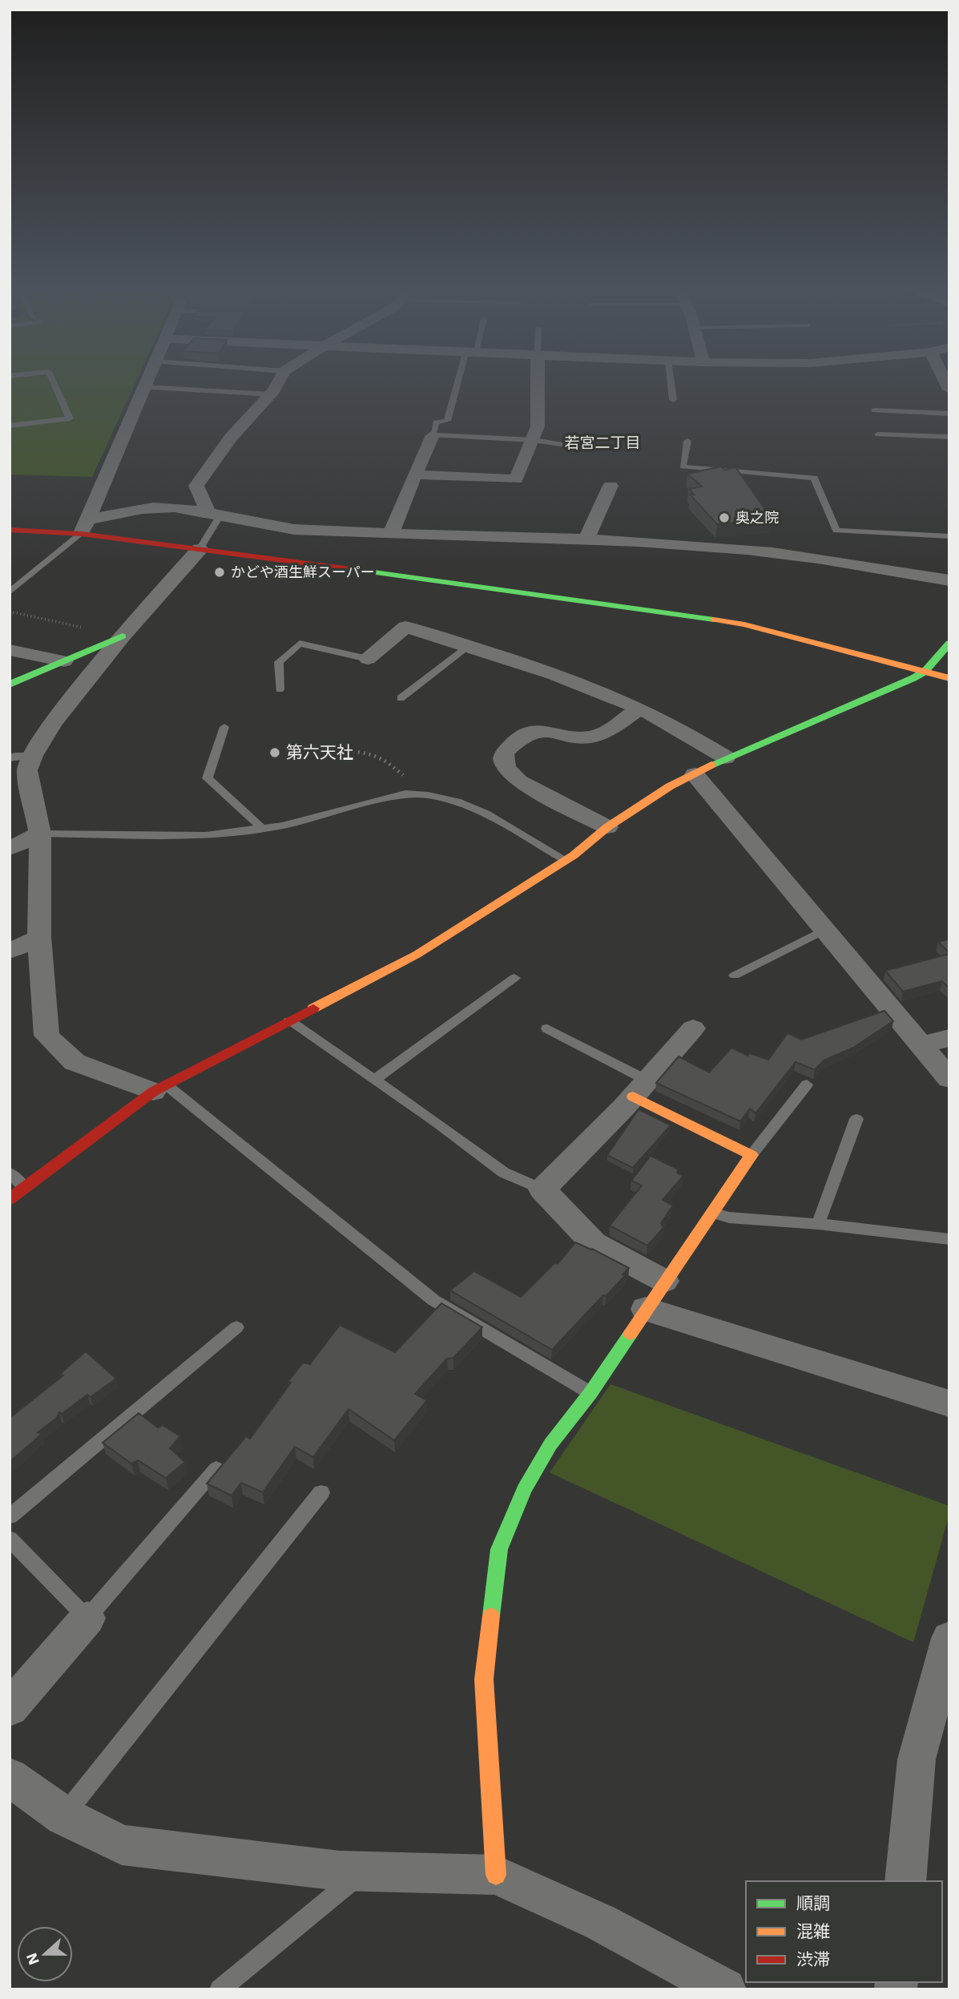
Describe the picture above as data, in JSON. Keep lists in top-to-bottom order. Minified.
{"districts":["若宮二丁目"],"places":["奥之院","かどや酒生鮮スーパー","第六天社"],"legend":["順調","混雑","渋滞"],"north":"left"}
